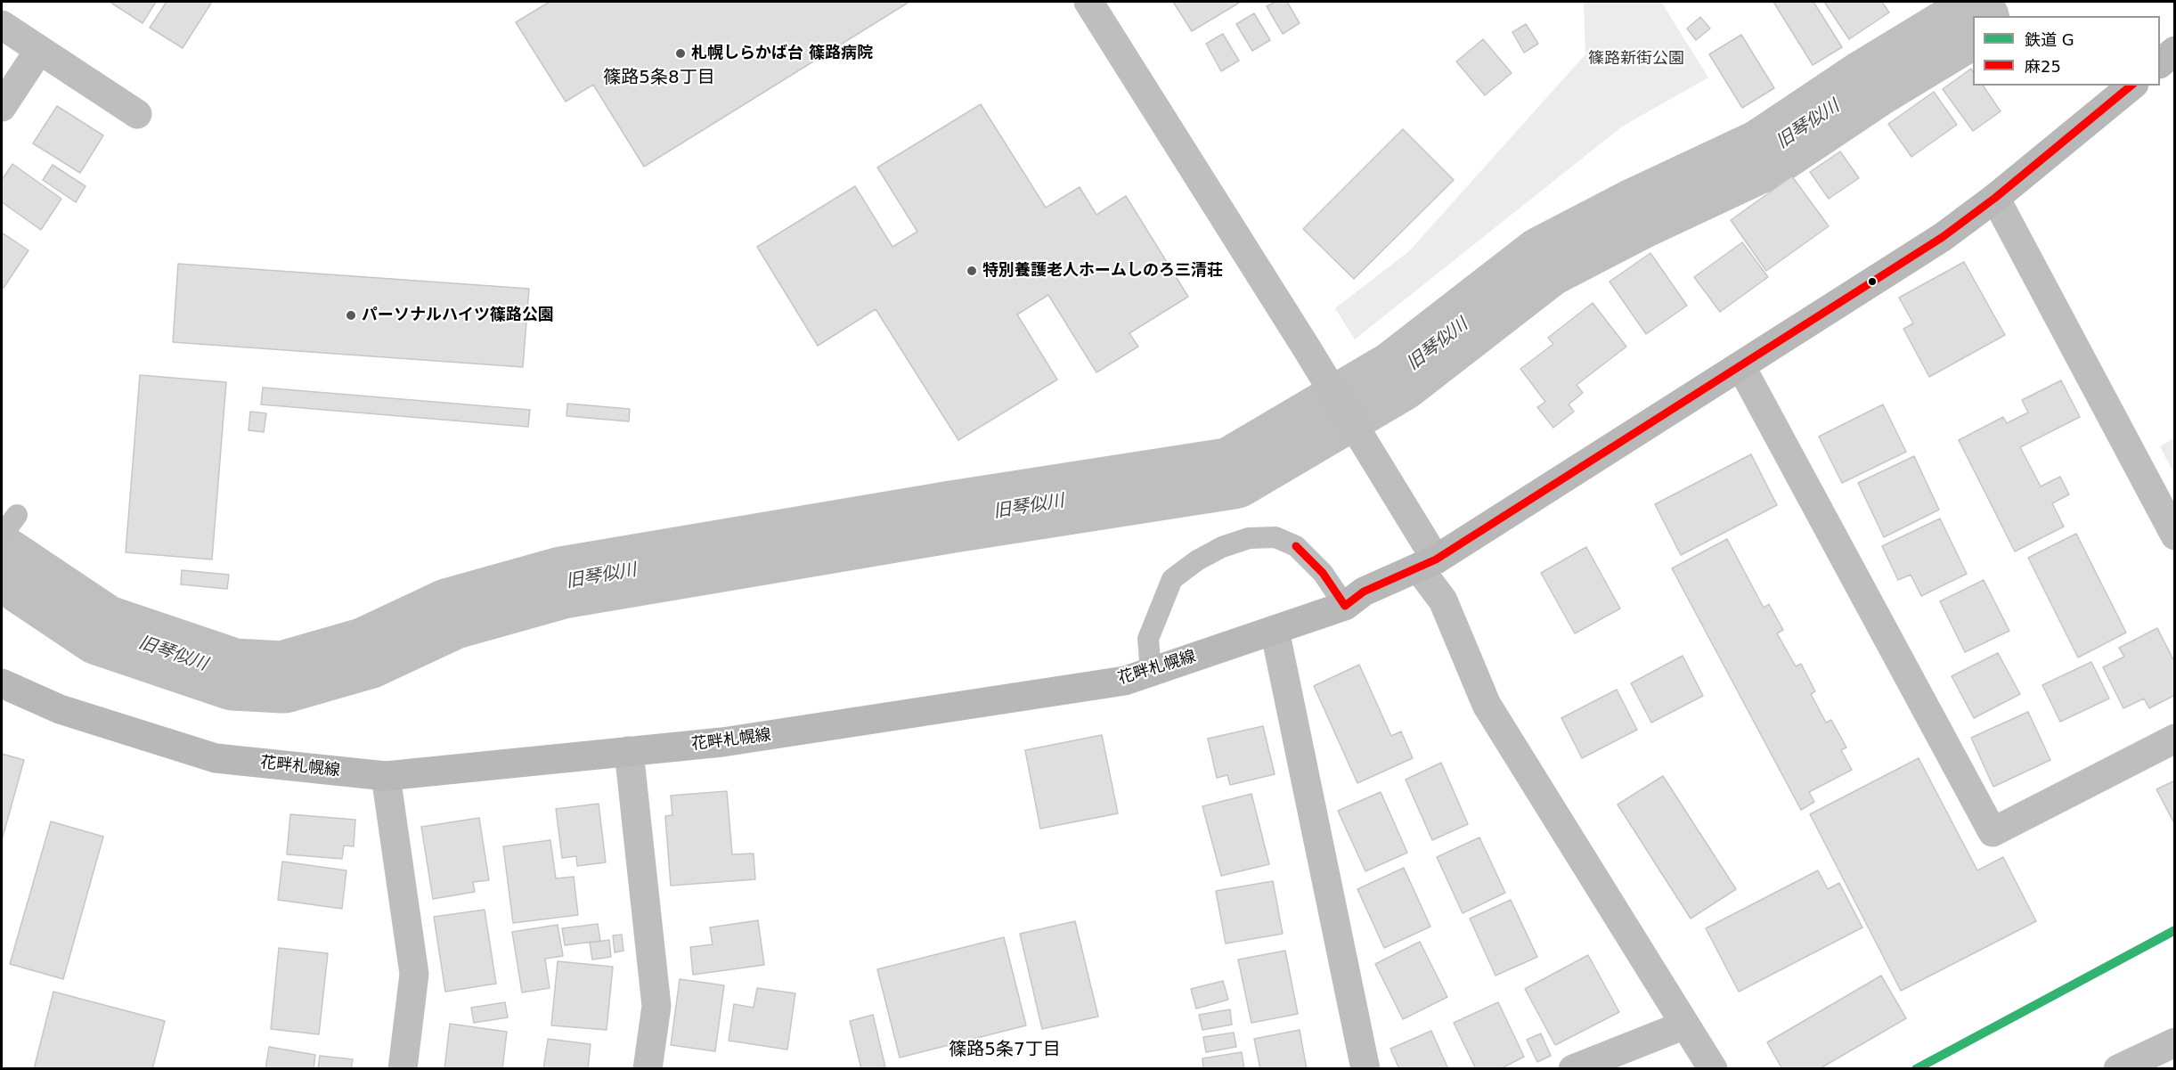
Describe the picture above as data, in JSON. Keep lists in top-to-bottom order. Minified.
{"streets":{"main road":["花畔札幌線"]},"districts":["篠路5条8丁目","篠路5条7丁目"],"water":["旧琴似川"],"parks":["篠路新街公園"],"places":["札幌しらかば台 篠路病院","特別養護老人ホームしのろ三清荘","パーソナルハイツ篠路公園"],"lines":["transit line 麻25","rail line G"],"legend":["鉄道 G","麻25"]}
